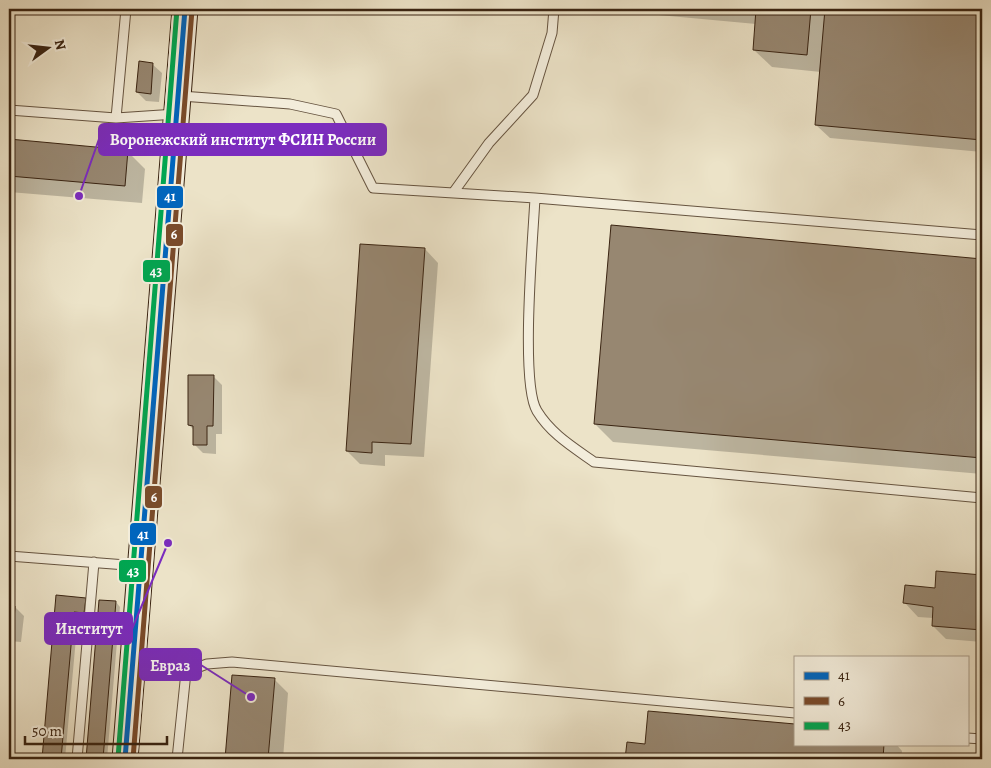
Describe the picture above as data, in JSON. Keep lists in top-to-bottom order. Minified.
{"places":["Воронежский институт ФСИН России","Институт","Евраз"],"lines":["transit line 41","transit line 43","transit line 6"],"legend":["41","6","43"],"scale_bar":"50 m","north":"right"}
